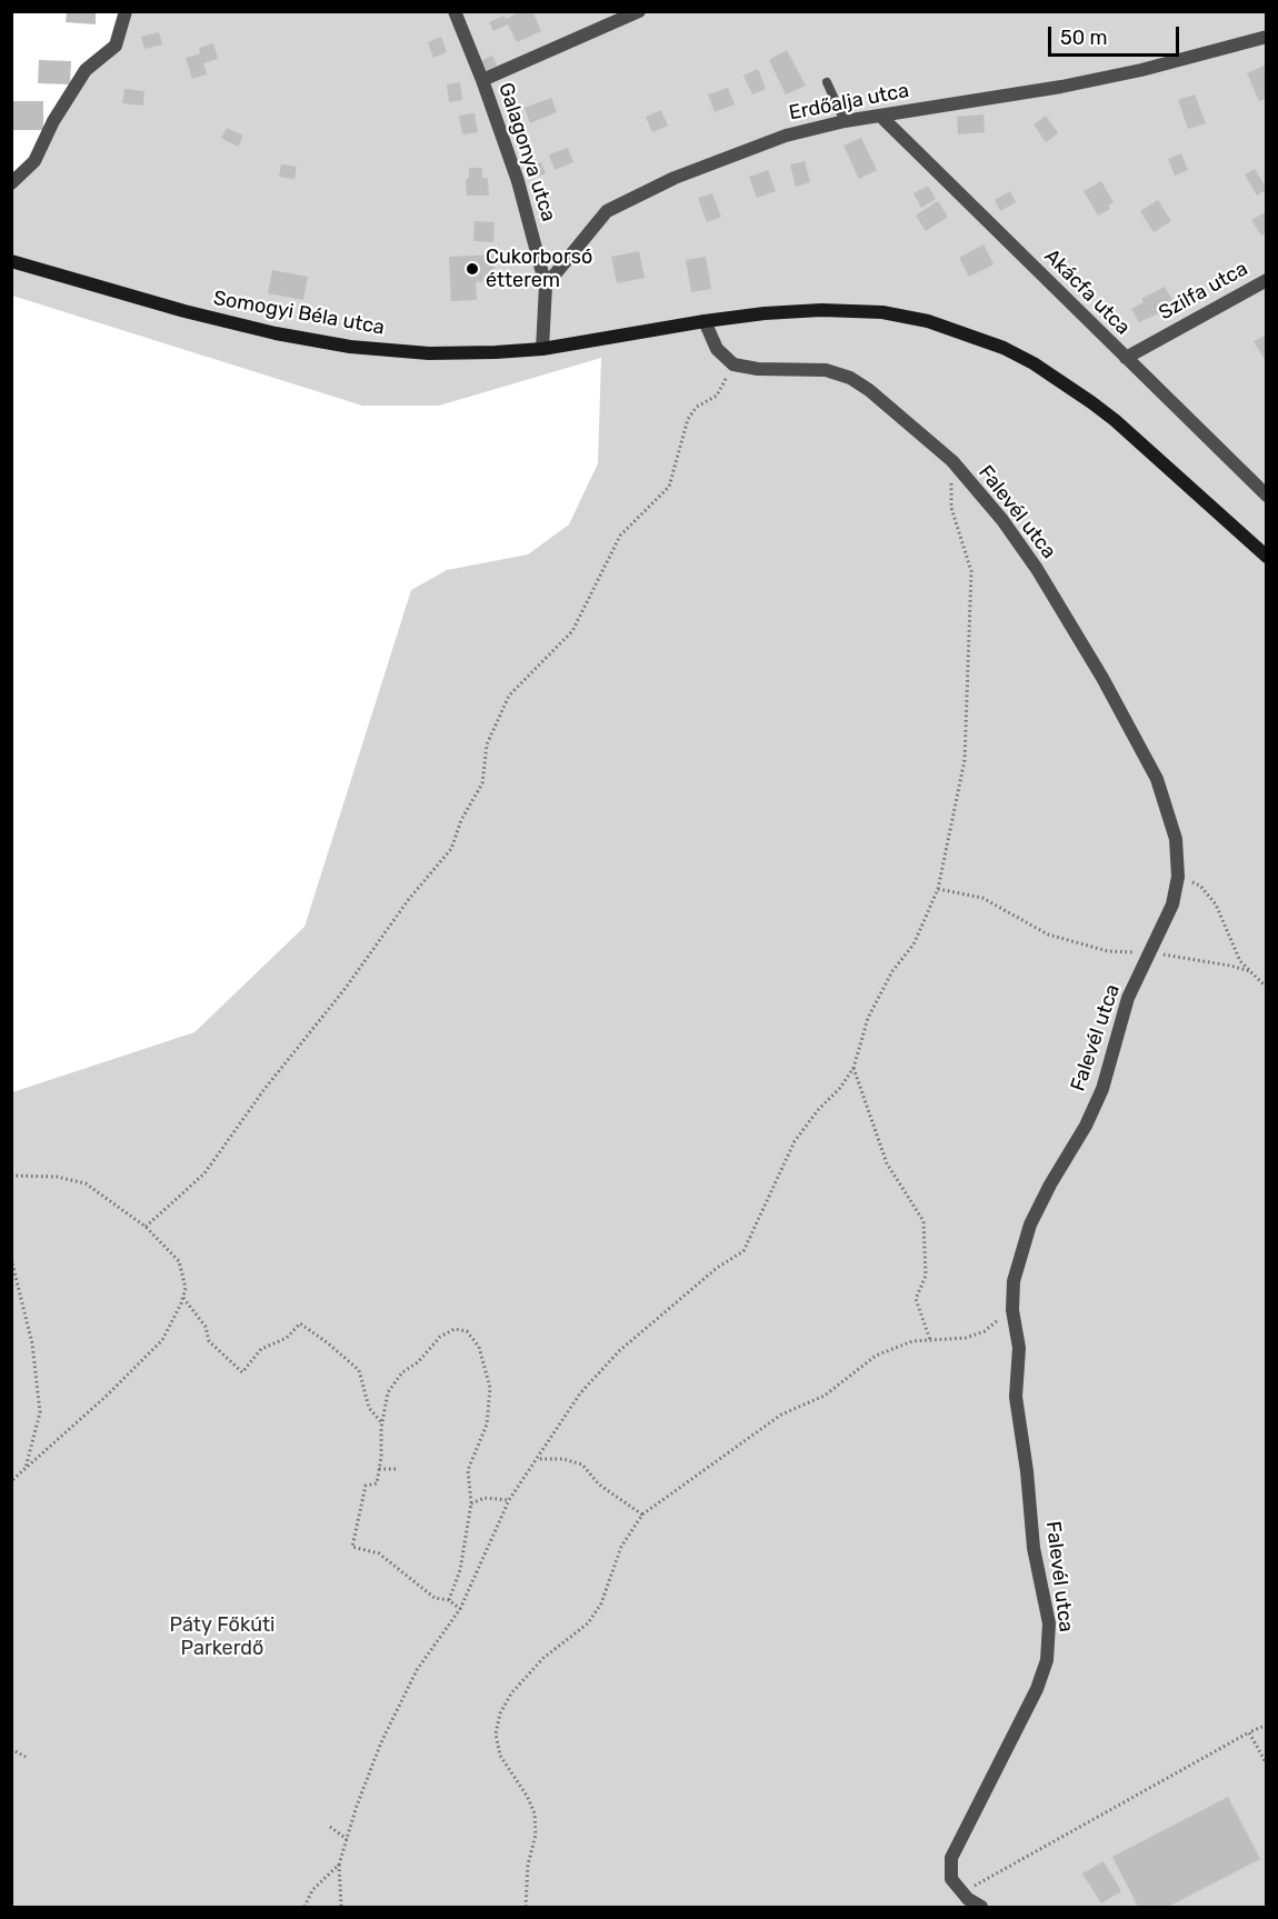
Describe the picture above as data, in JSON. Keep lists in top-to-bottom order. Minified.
{"streets":{"main road":["Somogyi Béla utca"],"street":["Erdőalja utca","Galagonya utca","Szilfa utca","Akácfa utca","Falevél utca"]},"crossings":[["Erdőalja utca","Galagonya utca"],["Erdőalja utca","Akácfa utca"],["Szilfa utca","Akácfa utca"]],"parks":["Páty Főkúti Parkerdő"],"places":["Cukorborsó étterem"],"scale_bar":"50 m"}
